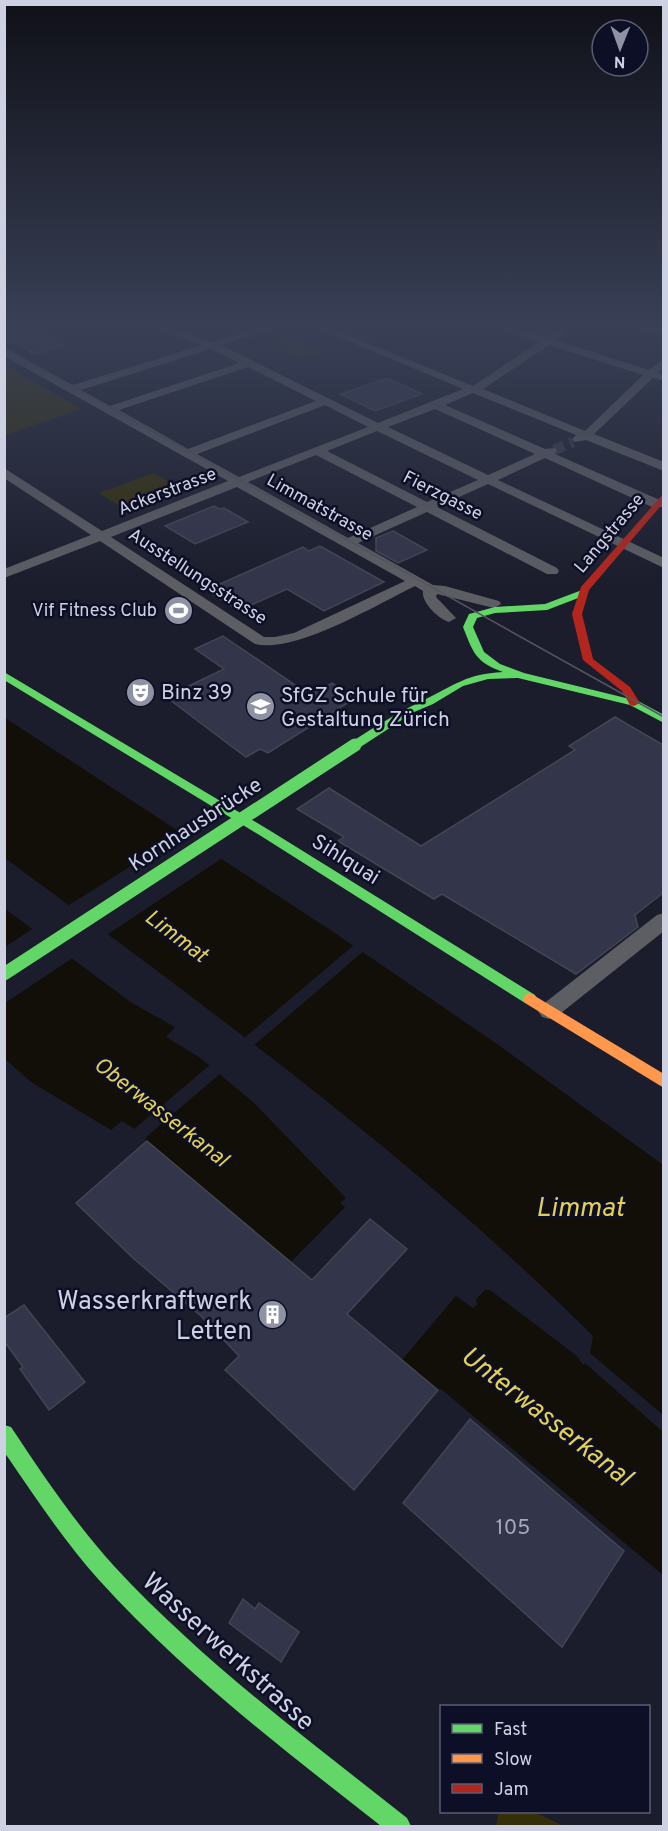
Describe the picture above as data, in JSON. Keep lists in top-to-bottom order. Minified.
{"streets":{"street":["Ackerstrasse","Fierzgasse","Limmatstrasse","Langstrasse","Ausstellungsstrasse","Kornhausbrücke","Sihlquai","Wasserwerkstrasse"]},"crossings":[["Ackerstrasse","Fierzgasse"],["Ackerstrasse","Limmatstrasse"],["Ackerstrasse","Ausstellungsstrasse"],["Limmatstrasse","Ausstellungsstrasse"]],"water":["Limmat","Oberwasserkanal","Unterwasserkanal"],"places":{"sports":["Vif Fitness Club"],"theatre":["Binz 39"],"school or university":["SfGZ Schule für Gestaltung Zürich"],"building":["Wasserkraftwerk Letten"]},"house_numbers":["105"],"legend":["Fast","Slow","Jam"],"north":"bottom"}
